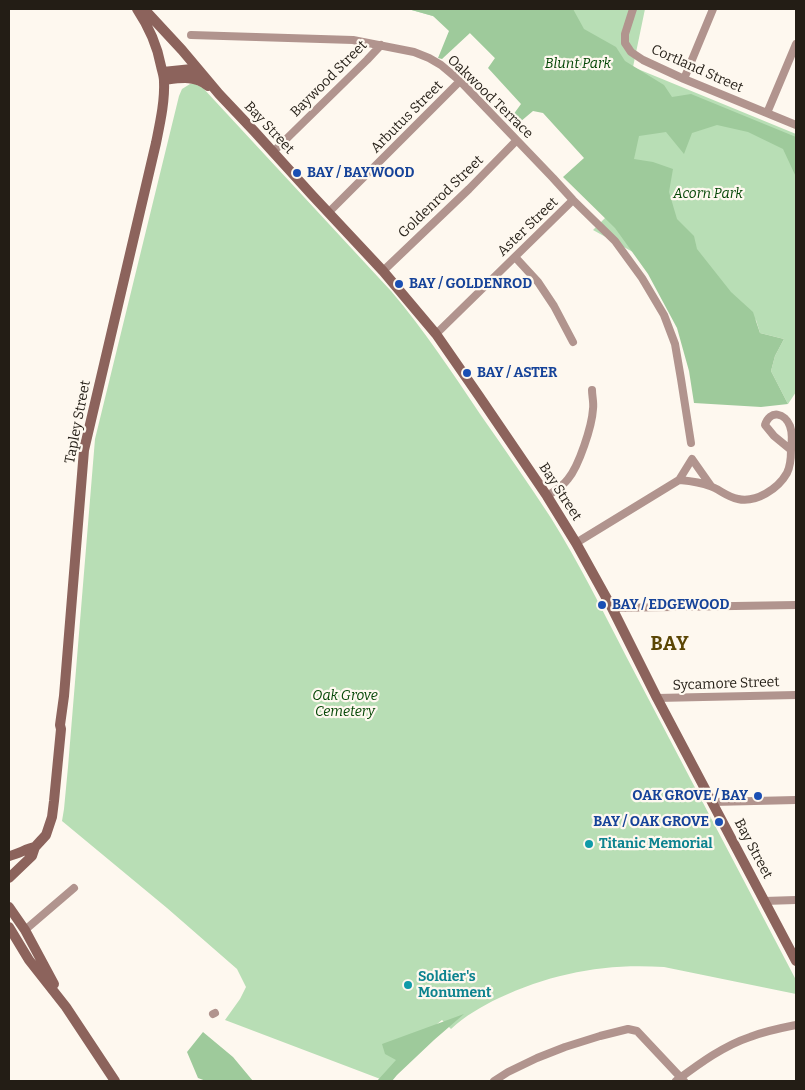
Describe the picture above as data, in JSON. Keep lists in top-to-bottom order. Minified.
{"streets":{"main road":["Bay Street","Tapley Street"],"street":["Cortland Street","Baywood Street","Oakwood Terrace","Arbutus Street","Goldenrod Street","Aster Street","Sycamore Street"]},"crossings":[["Baywood Street","Oakwood Terrace"],["Baywood Street","Bay Street"],["Oakwood Terrace","Arbutus Street"],["Oakwood Terrace","Goldenrod Street"],["Oakwood Terrace","Aster Street"],["Arbutus Street","Bay Street"],["Bay Street","Goldenrod Street"],["Bay Street","Aster Street"],["Bay Street","Tapley Street"],["Bay Street","Sycamore Street"]],"districts":["BAY"],"parks":["Blunt Park","Acorn Park","Oak Grove Cemetery"],"places":["BAY / BAYWOOD","BAY / GOLDENROD","BAY / ASTER","BAY / EDGEWOOD","OAK GROVE / BAY","BAY / OAK GROVE","Titanic Memorial","Soldier's Monument"]}
